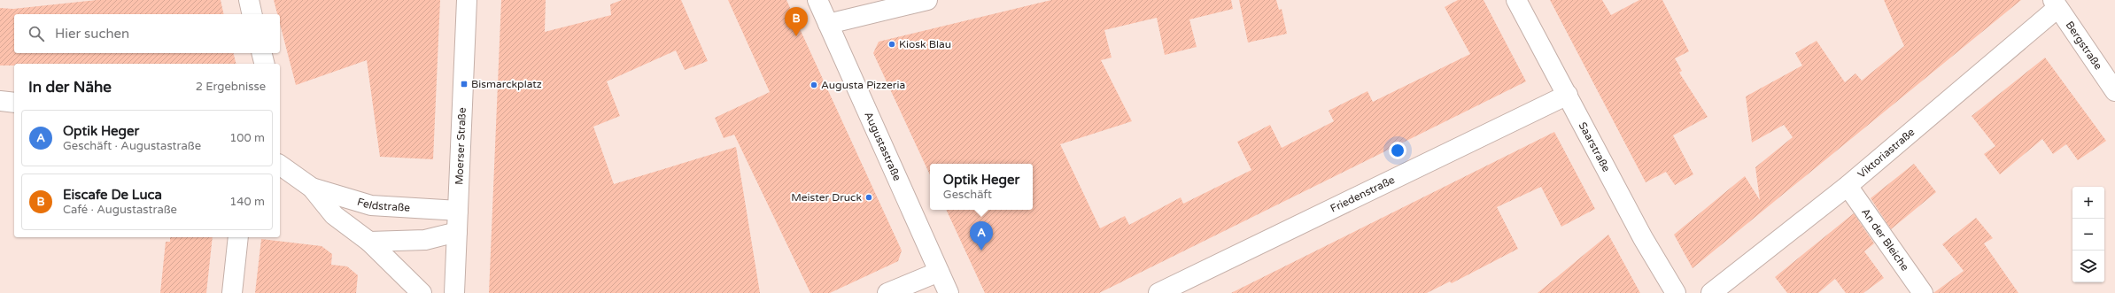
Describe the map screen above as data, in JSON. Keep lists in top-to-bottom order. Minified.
{"streets":{"street":["Bergstraße","Moerser Straße","Augustastraße","Saarstraße","Viktoriastraße","Friedenstraße","Feldstraße","An der Bleiche"]},"crossings":[["Bergstraße","Viktoriastraße"],["Moerser Straße","Feldstraße"],["Saarstraße","Friedenstraße"],["Viktoriastraße","An der Bleiche"]],"places":{"other":["Kiosk Blau","Augusta Pizzeria","Meister Druck"],"transit":["Bismarckplatz"]},"page":{"pins":["B","A"],"search":"Hier suchen","heading":["In der Nähe","2 Ergebnisse"],"list":[{"mark":"A","name":"Optik Heger","note":"Geschäft · Augustastraße","value":"100 m"},{"mark":"B","name":"Eiscafe De Luca","note":"Café · Augustastraße","value":"140 m"}],"popup":["Optik Heger","Geschäft"],"map_buttons":["+","−"]}}
